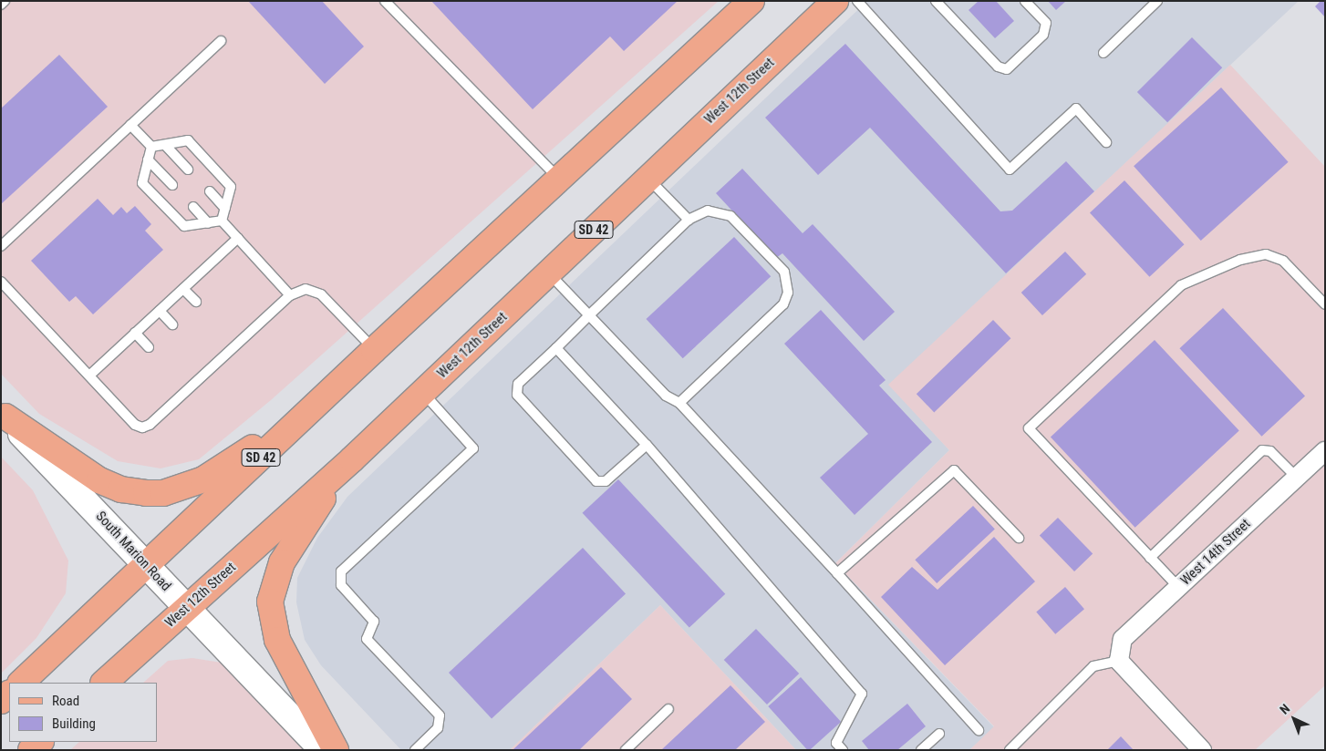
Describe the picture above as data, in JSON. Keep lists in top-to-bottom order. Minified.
{"streets":{"main road":["West 12th Street","SD 42","South Marion Road"],"street":["West 14th Street"]},"crossings":[["West 12th Street","South Marion Road"],["SD 42","South Marion Road"]],"legend":["Road","Building"],"north":"top left"}
